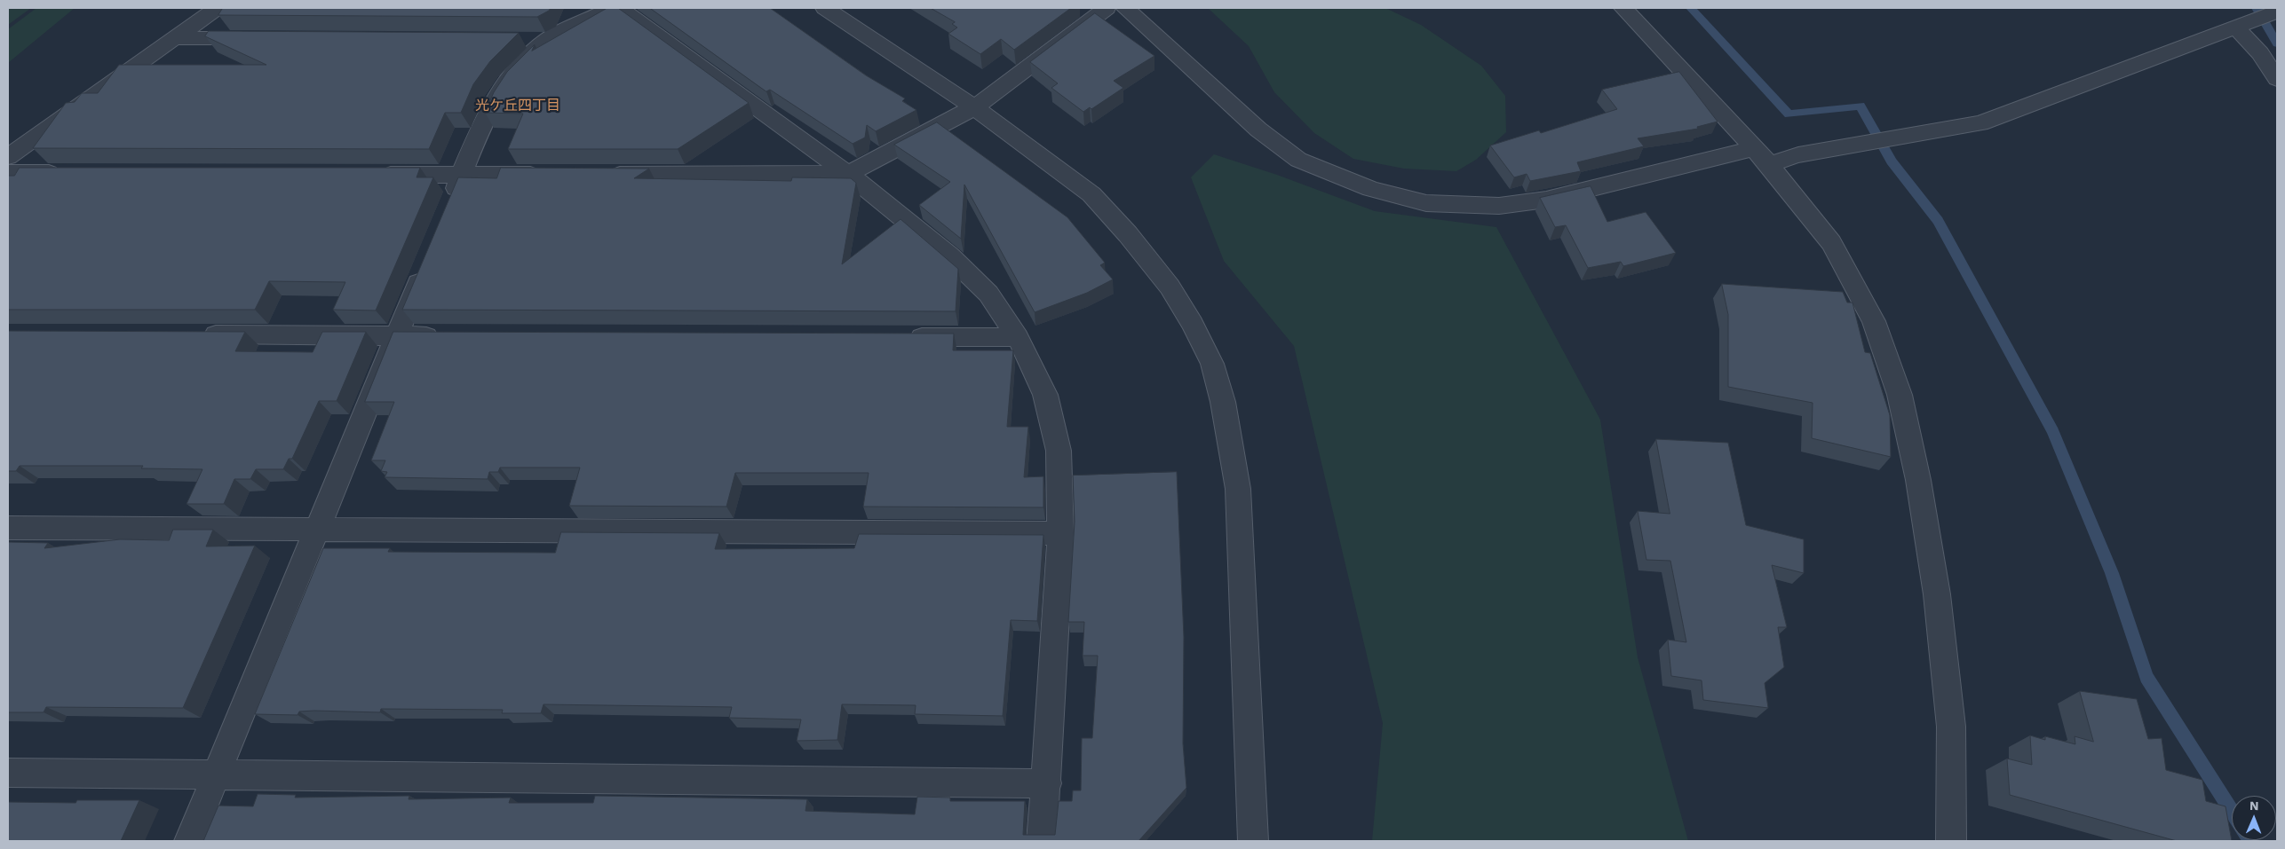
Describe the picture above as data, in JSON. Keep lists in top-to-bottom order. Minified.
{"districts":["光ケ丘四丁目"],"north":"top"}
